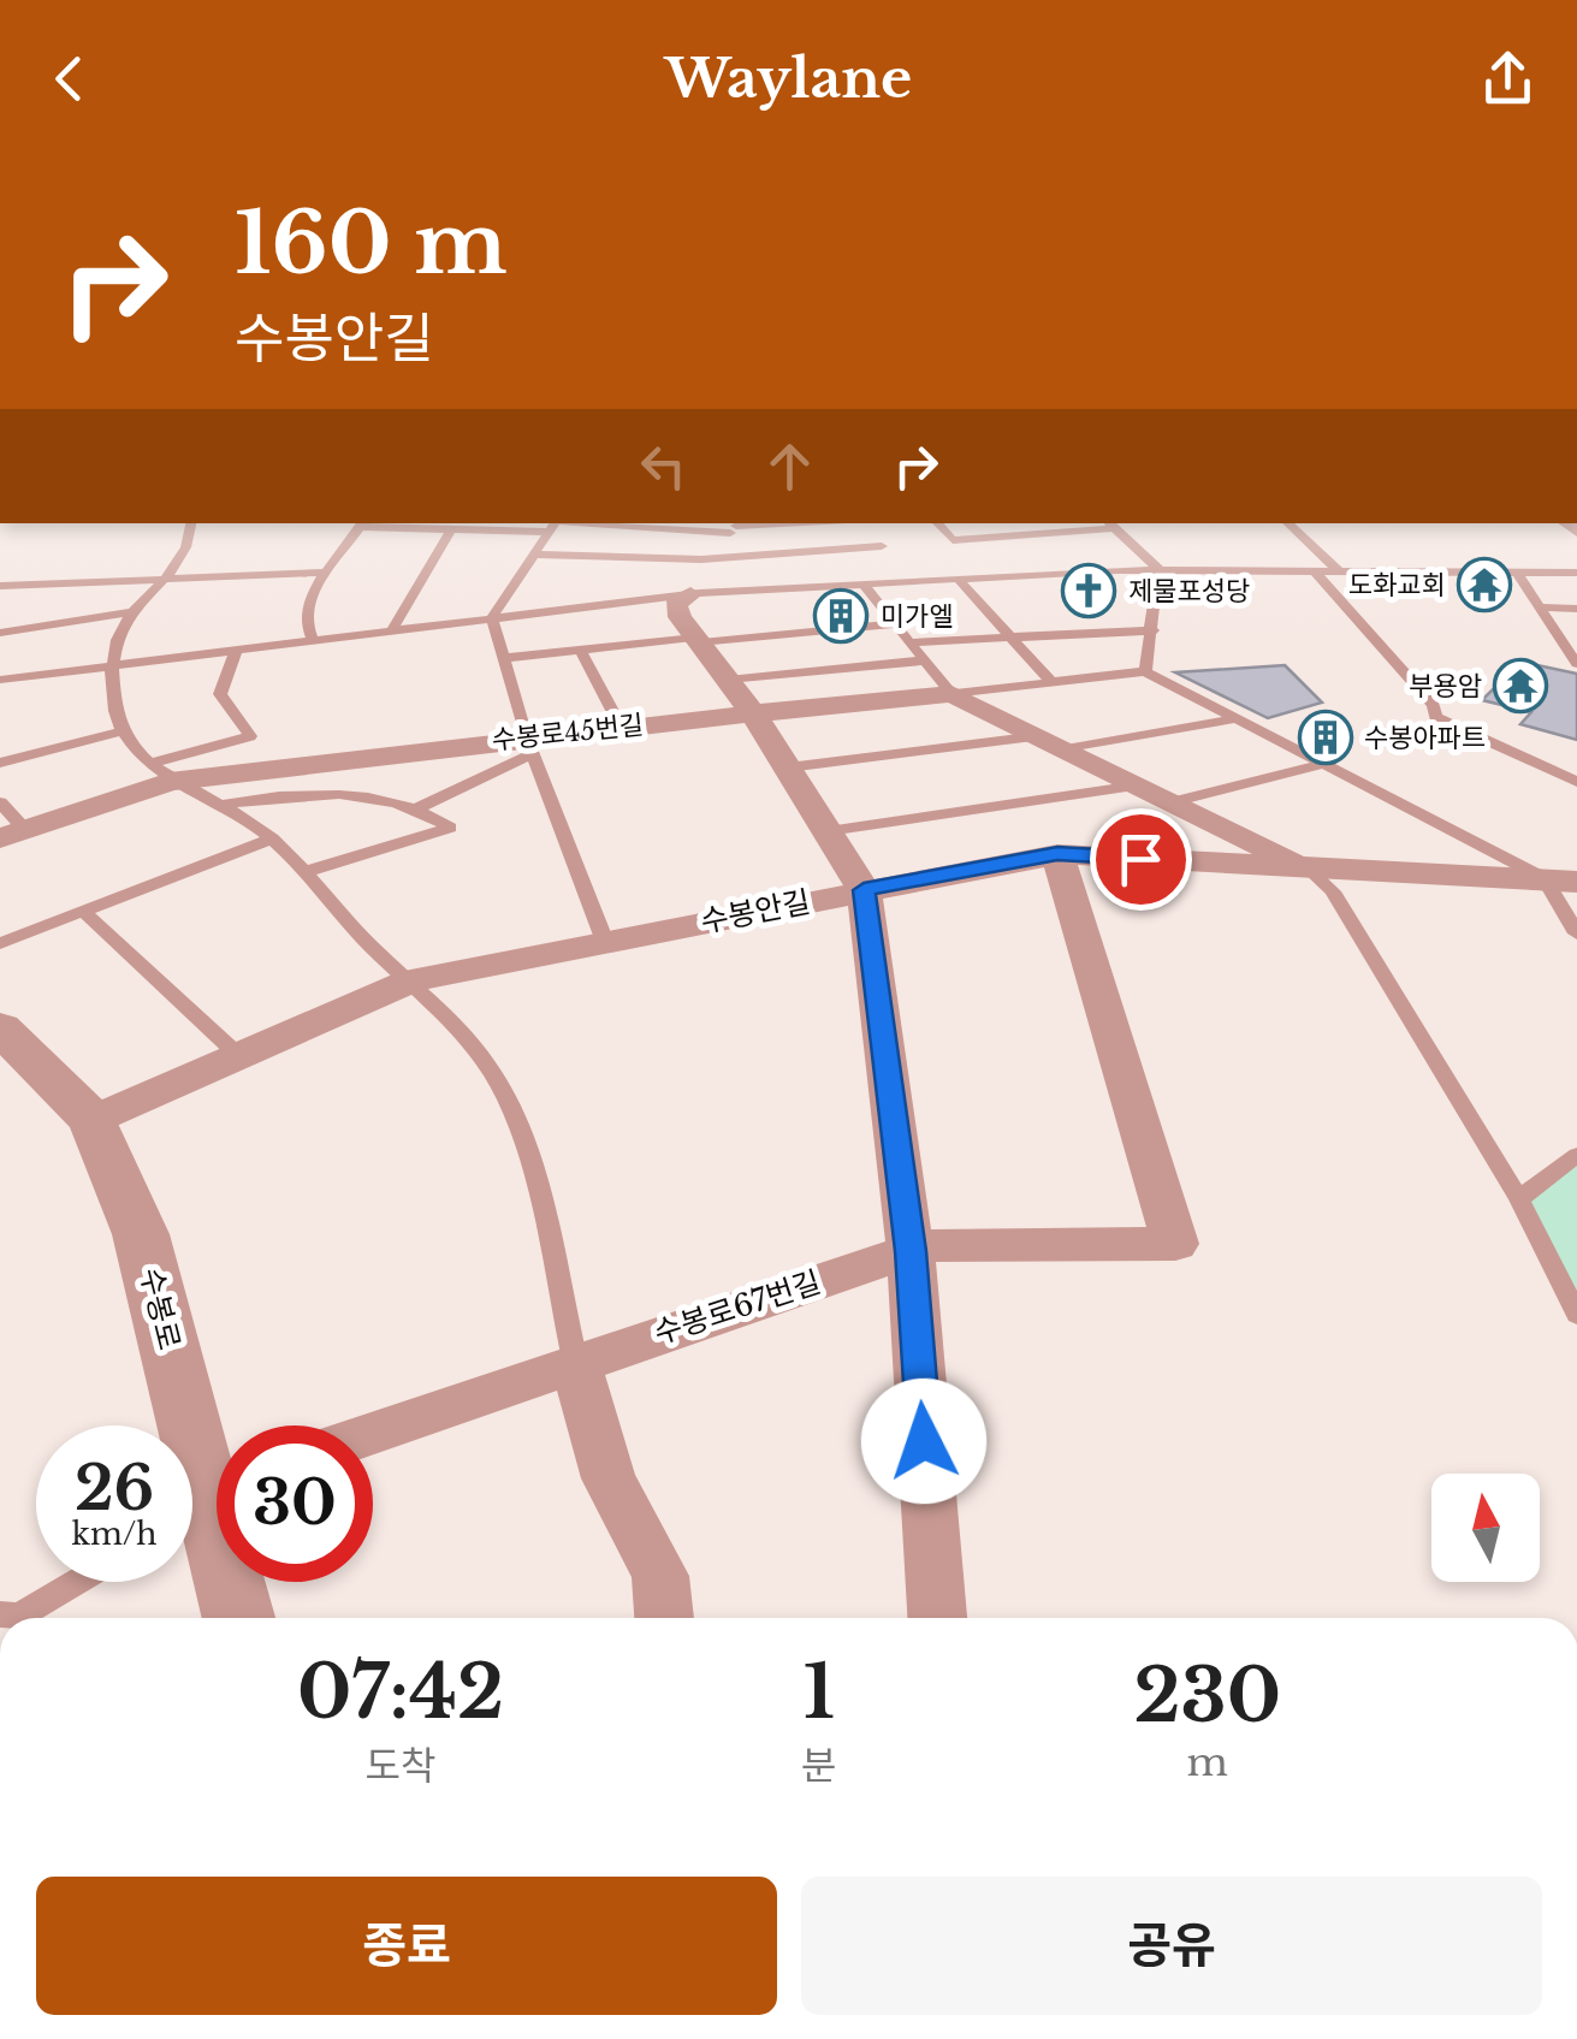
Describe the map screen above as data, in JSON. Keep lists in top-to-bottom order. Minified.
{"streets":{"street":["수봉로45번길","수봉안길","수봉로67번길","수봉로"]},"crossings":[["수봉안길","수봉로67번길"],["수봉안길","수봉로"]],"places":{"temple":["도화교회","부용암"],"church":["제물포성당"],"building":["미가엘","수봉아파트"]},"north":"top","page":{"header":"Waylane","turn":["160 m","수봉안길"],"speed":"26 km/h","limit":"30","eta":["07:42","도착","1","분","230","m"],"buttons":["종료","공유"]}}
